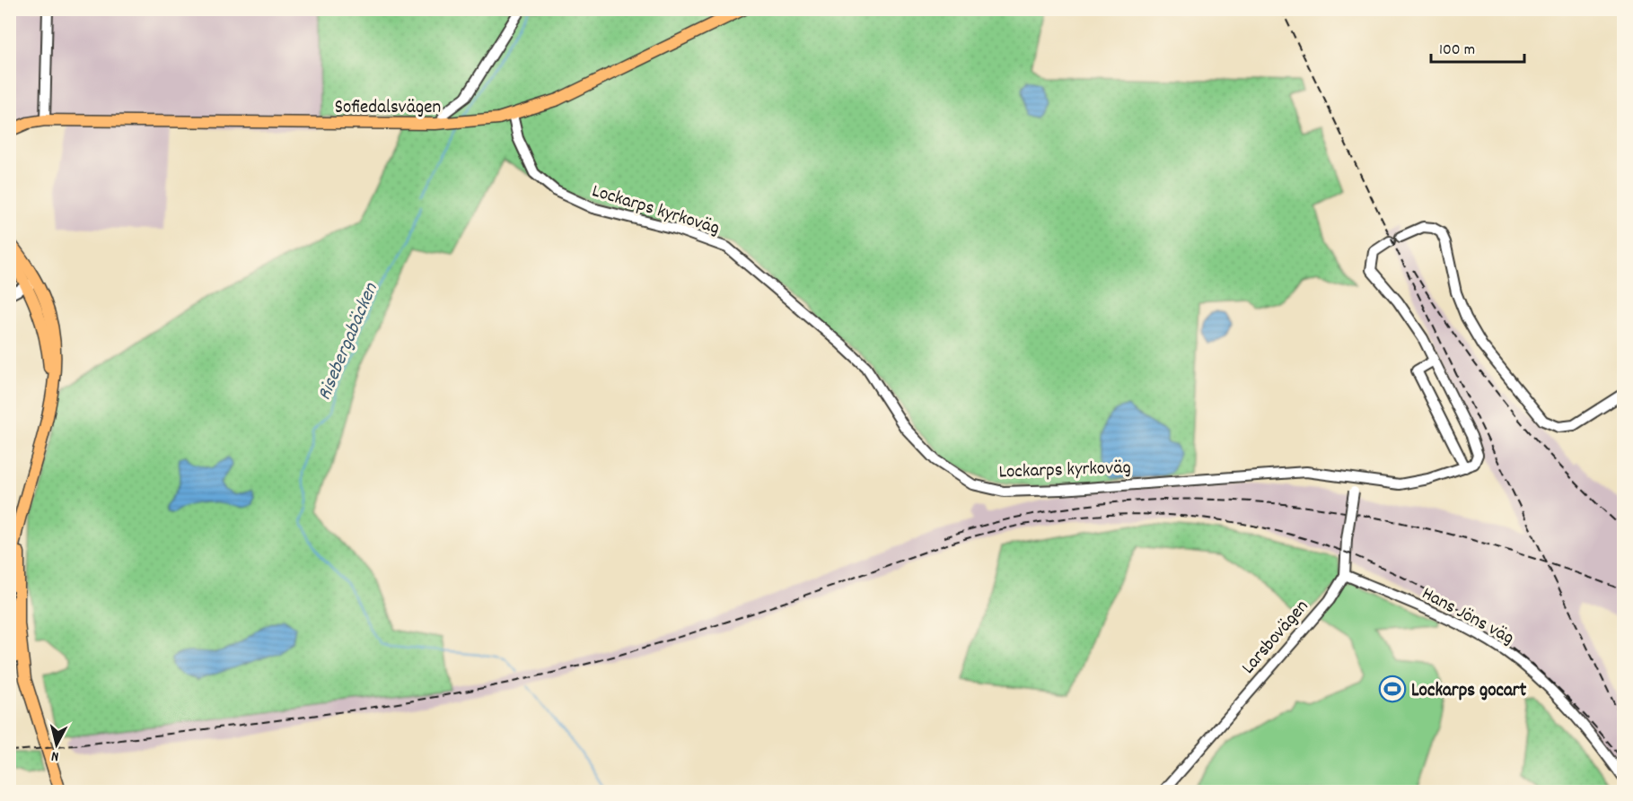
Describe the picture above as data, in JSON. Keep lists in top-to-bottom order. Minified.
{"streets":{"main road":["Sofiedalsvägen"],"street":["Lockarps kyrkoväg","Hans Jöns väg","Larsbovägen"]},"crossings":[["Sofiedalsvägen","Lockarps kyrkoväg"],["Lockarps kyrkoväg","Larsbovägen"],["Hans Jöns väg","Larsbovägen"]],"water":["Risebergabäcken"],"places":{"sports":["Lockarps gocart"]},"scale_bar":"100 m","north":"bottom"}
